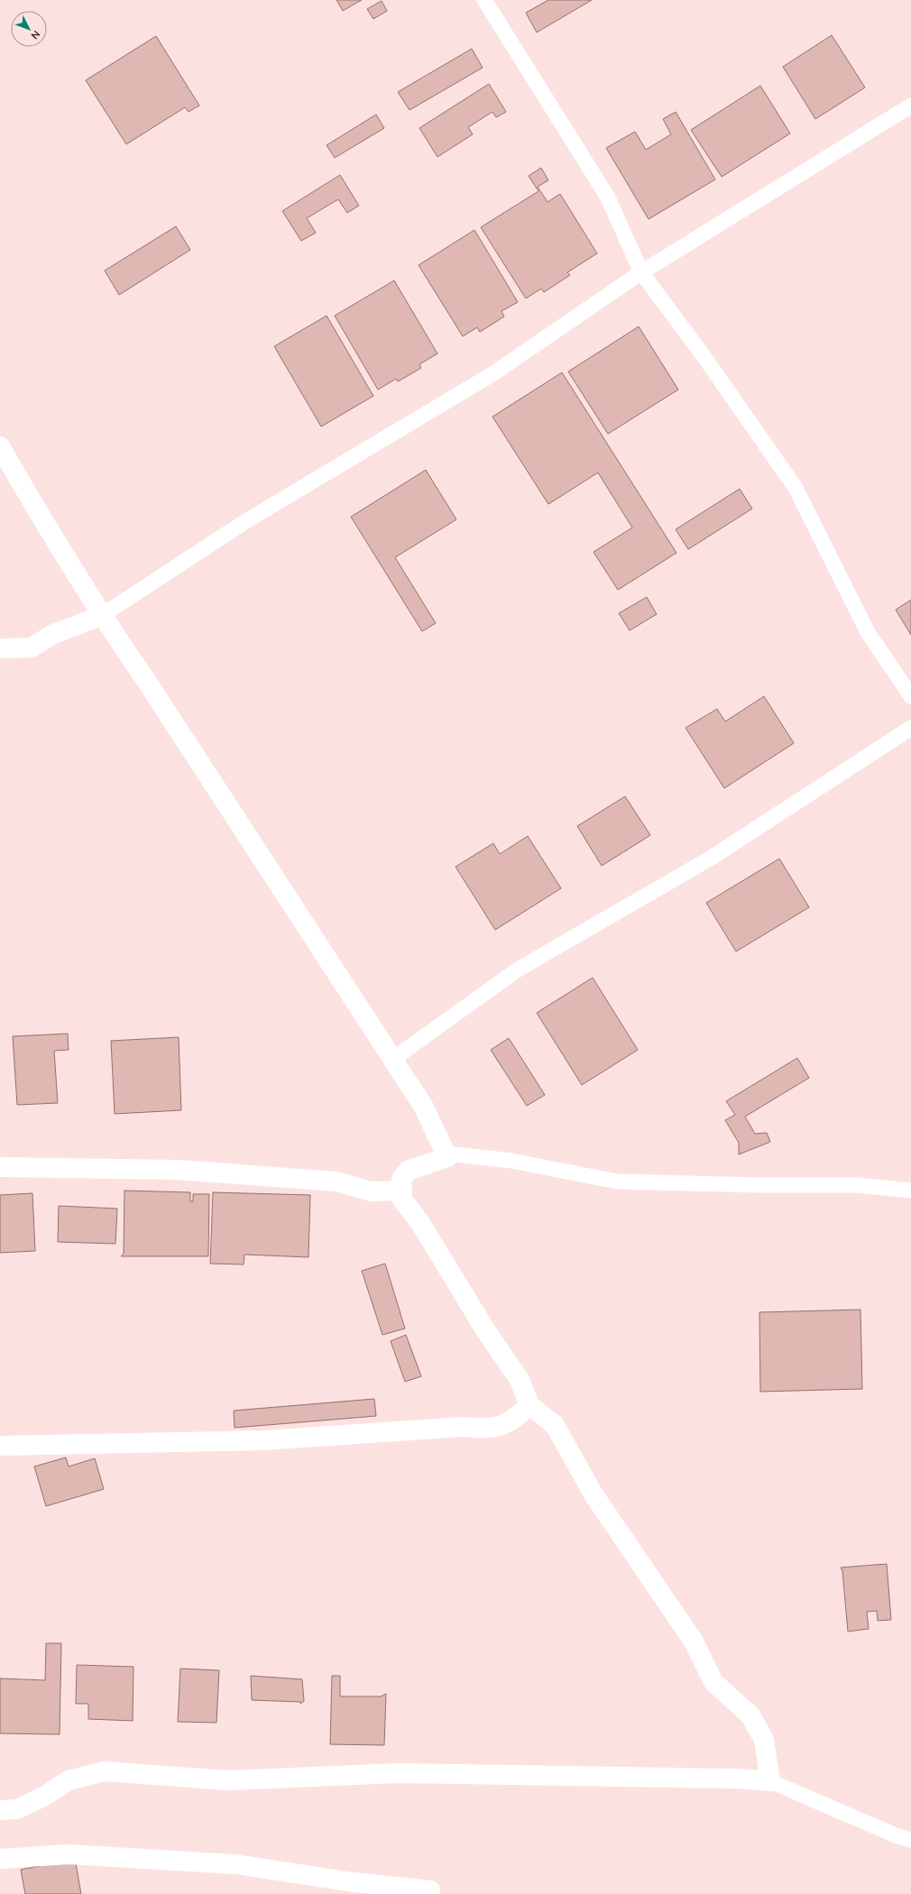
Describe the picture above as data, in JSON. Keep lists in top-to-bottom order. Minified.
{"north":"bottom right"}
